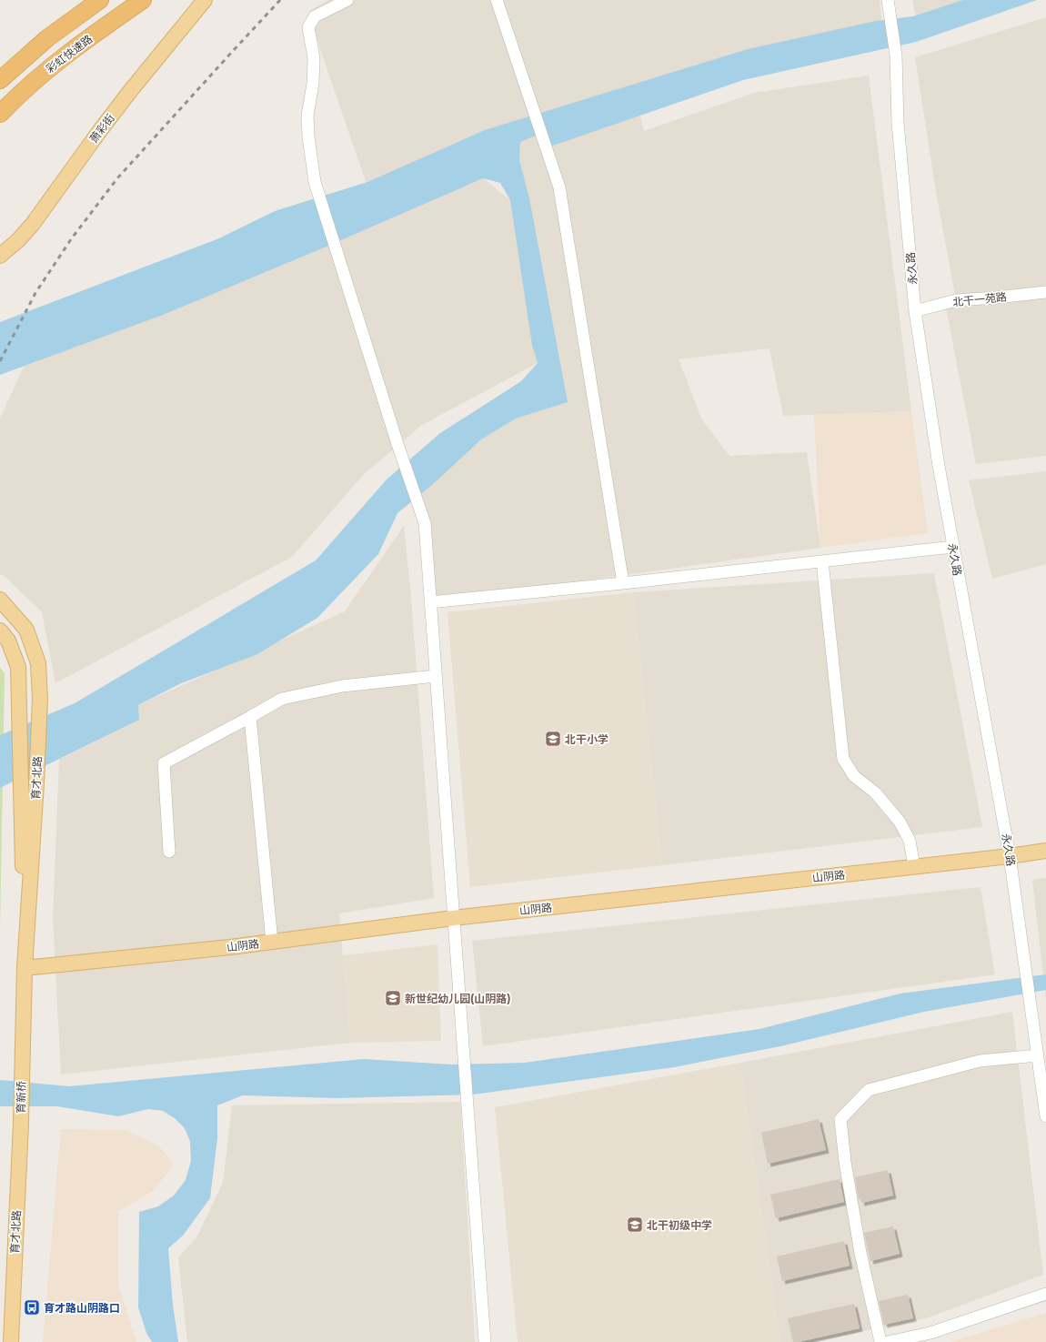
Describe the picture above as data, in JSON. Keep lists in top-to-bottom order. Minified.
{"streets":{"highway":["彩虹快速路"],"main road":["萧彩街","育才北路","山阴路","育新桥"],"street":["永久路","北干一苑路"]},"crossings":[["永久路","北干一苑路"],["永久路","山阴路"],["育才北路","山阴路"],["育才北路","育新桥"]],"places":{"school or university":["北干小学","新世纪幼儿园(山阴路)","北干初级中学"],"bus stop":["育才路山阴路口"]}}
